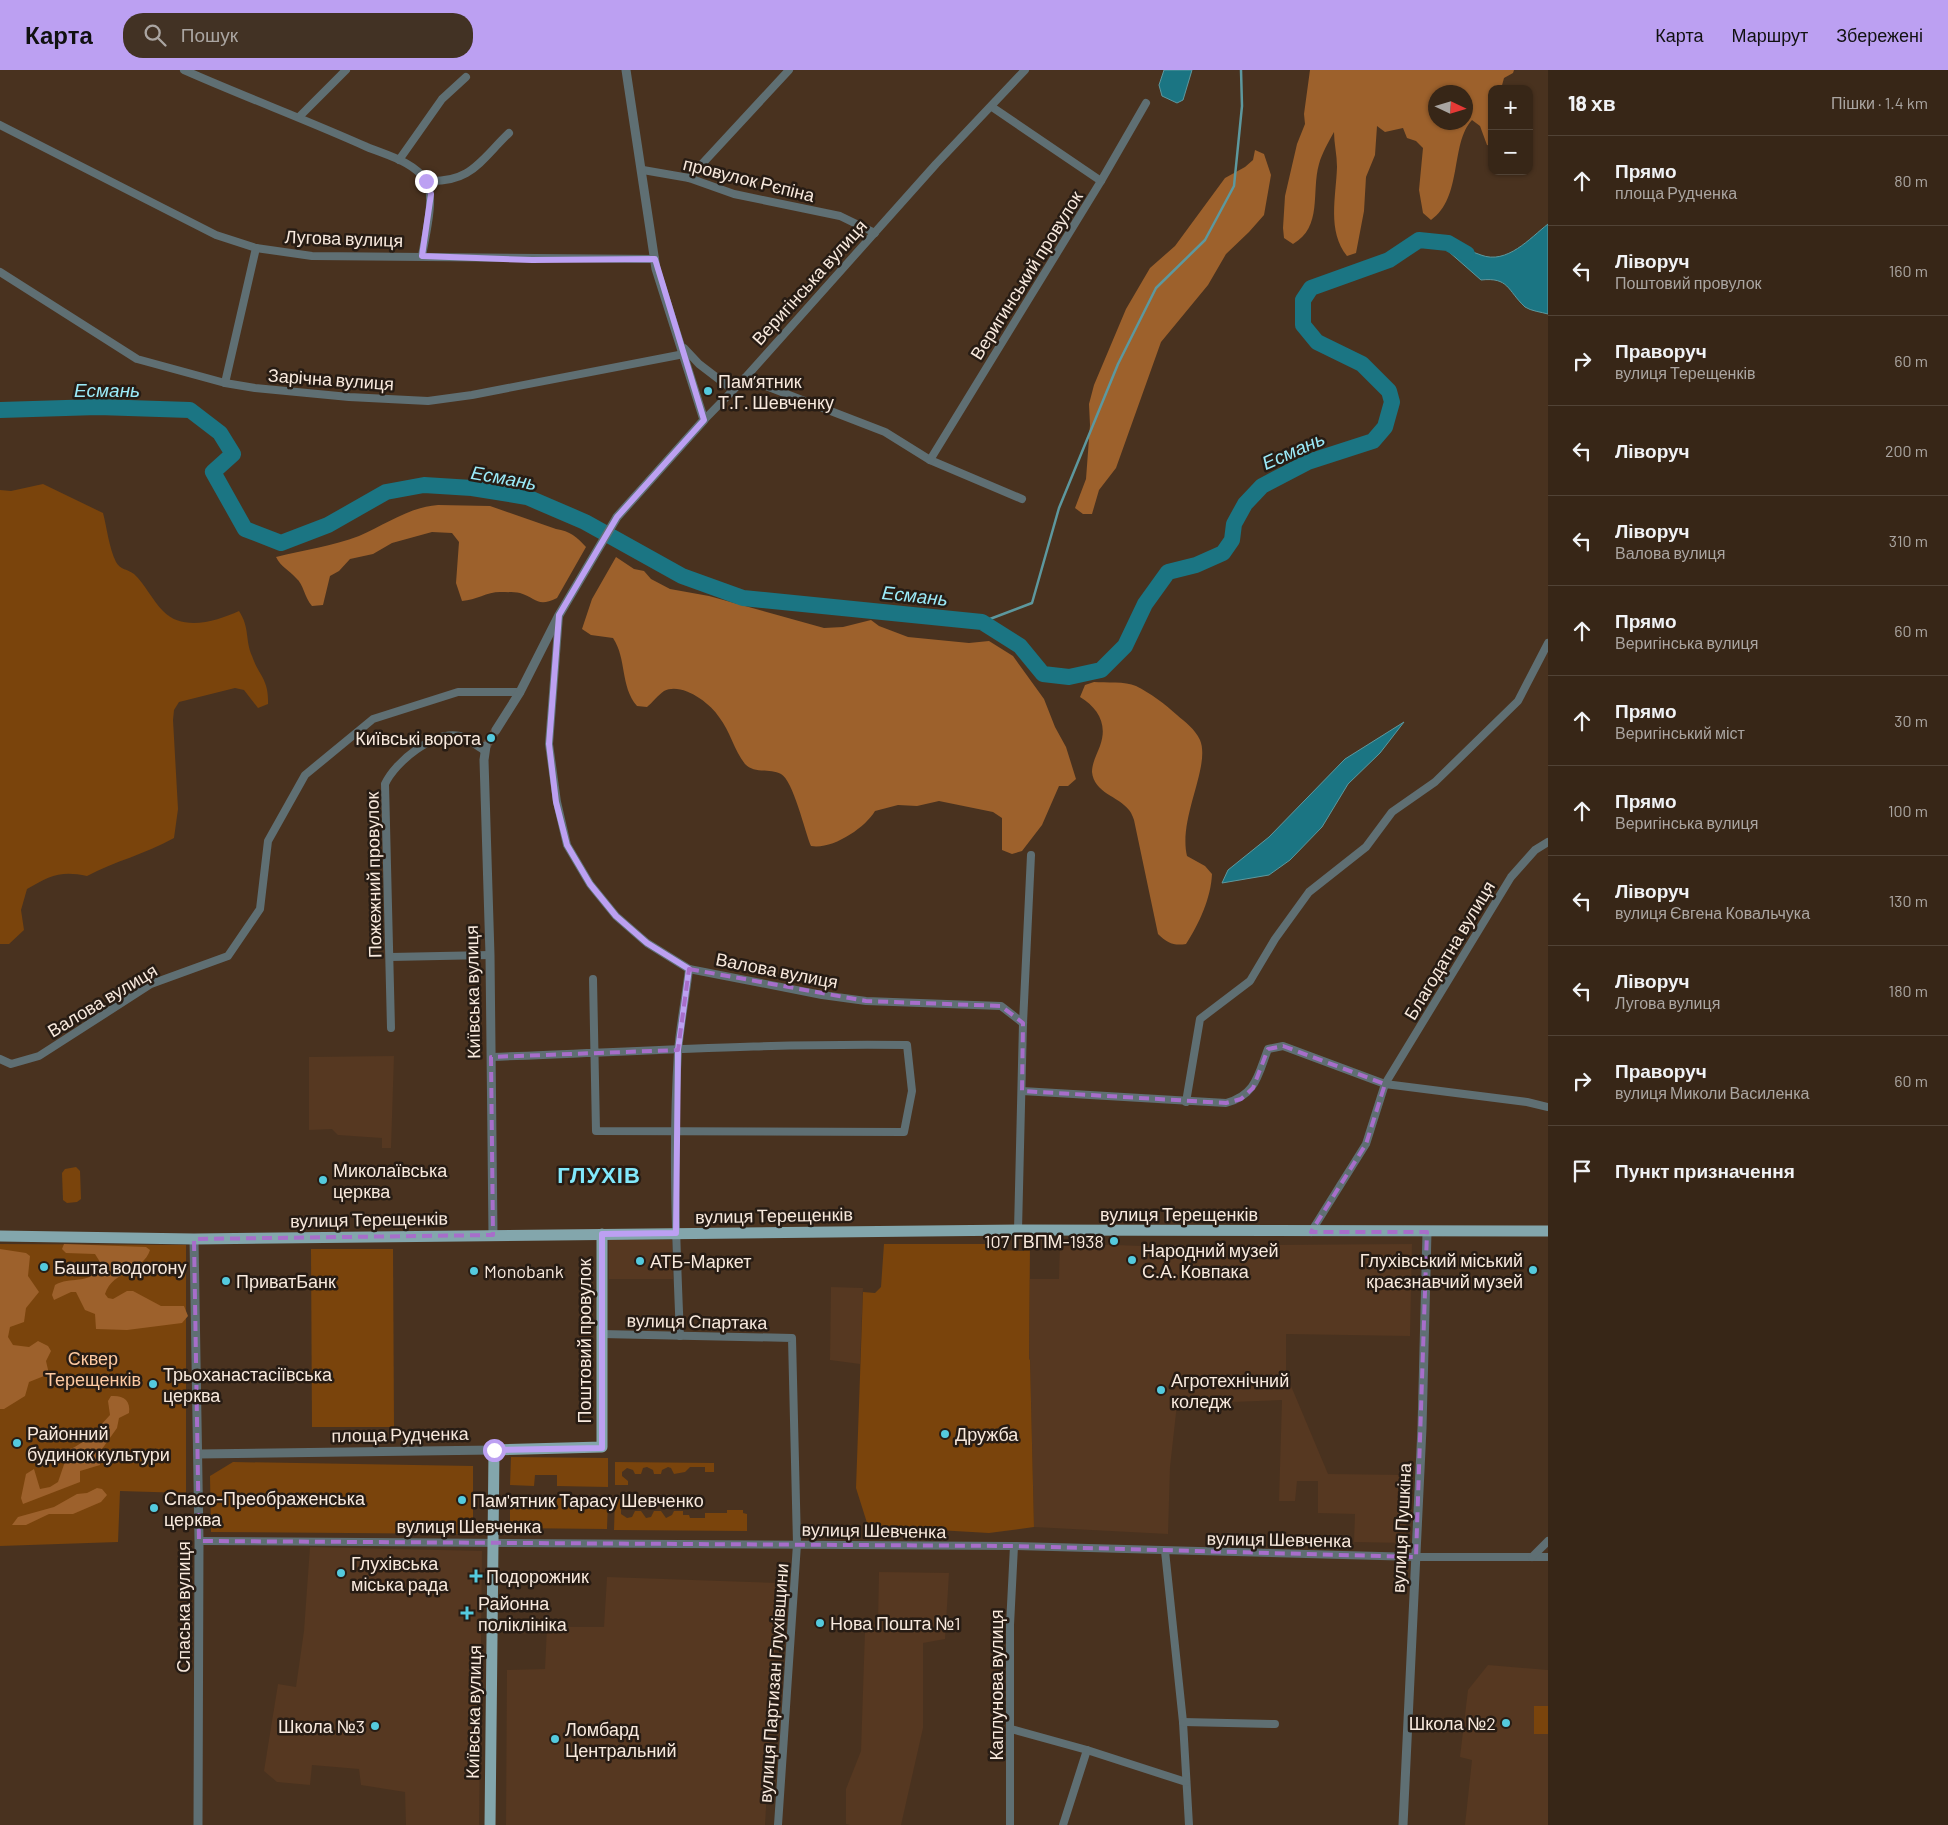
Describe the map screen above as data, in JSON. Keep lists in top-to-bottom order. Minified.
{"streets":{"main road":["Київська вулиця","вулиця Терещенків","Поштовий провулок","площа Рудченка"],"street":["провулок Рєпіна","Лугова вулиця","Веригинський провулок","Веригінська вулиця","Зарічна вулиця","Пожежний провулок","Благодатна вулиця","Валова вулиця","вулиця Спартака","вулиця Шевченка","вулиця Пушкіна","Спаська вулиця","вулиця Партизан Глухівщини","Каплунова вулиця"]},"crossings":[["провулок Рєпіна","Веригінська вулиця"],["Веригінська вулиця","Валова вулиця"],["Пожежний провулок","Київська вулиця"],["Благодатна вулиця","вулиця Терещенків"],["Київська вулиця","вулиця Терещенків"],["Київська вулиця","площа Рудченка"],["Київська вулиця","вулиця Шевченка"],["вулиця Терещенків","Поштовий провулок"],["вулиця Терещенків","вулиця Пушкіна"],["вулиця Терещенків","Спаська вулиця"],["вулиця Спартака","Поштовий провулок"],["вулиця Спартака","вулиця Партизан Глухівщини"],["Поштовий провулок","площа Рудченка"],["площа Рудченка","Спаська вулиця"],["вулиця Шевченка","вулиця Пушкіна"],["вулиця Шевченка","Спаська вулиця"],["вулиця Шевченка","вулиця Партизан Глухівщини"],["вулиця Шевченка","Каплунова вулиця"]],"districts":["ГЛУХІВ"],"water":["Есмань"],"parks":["Сквер Терещенків"],"places":{"other":["Пам’ятник Т.Г. Шевченку","Київські ворота","Миколаївська церква","107 ГВПМ-1938","Народний музей С.А. Ковпака","АТБ-Маркет","Башта водогону","Глухівський міський краєзнавчий музей","Monobank","ПриватБанк","Трьоханастасіївська церква","Агротехнічний коледж","Дружба","Районний будинок культури","Пам'ятник Тарасу Шевченко","Спасо-Преображенська церква","Глухівська міська рада","Нова Пошта №1","Школа №2","Школа №3","Ломбард Центральний"],"health":["Подорожник","Районна поліклініка"]},"north":"right","page":{"header":"Карта","search":"Пошук","nav":["Карта","Маршрут","Збережені"],"heading":["18 хв","Пішки · 1.4 km"],"map_buttons":["+","−"],"list":[["Прямо","площа Рудченка","80 m"],["Ліворуч","Поштовий провулок","160 m"],["Праворуч","вулиця Терещенків","60 m"],["Ліворуч","200 m"],["Ліворуч","Валова вулиця","310 m"],["Прямо","Веригінська вулиця","60 m"],["Прямо","Веригінський міст","30 m"],["Прямо","Веригінська вулиця","100 m"],["Ліворуч","вулиця Євгена Ковальчука","130 m"],["Ліворуч","Лугова вулиця","180 m"],["Праворуч","вулиця Миколи Василенка","60 m"],"Пункт призначення"]}}
